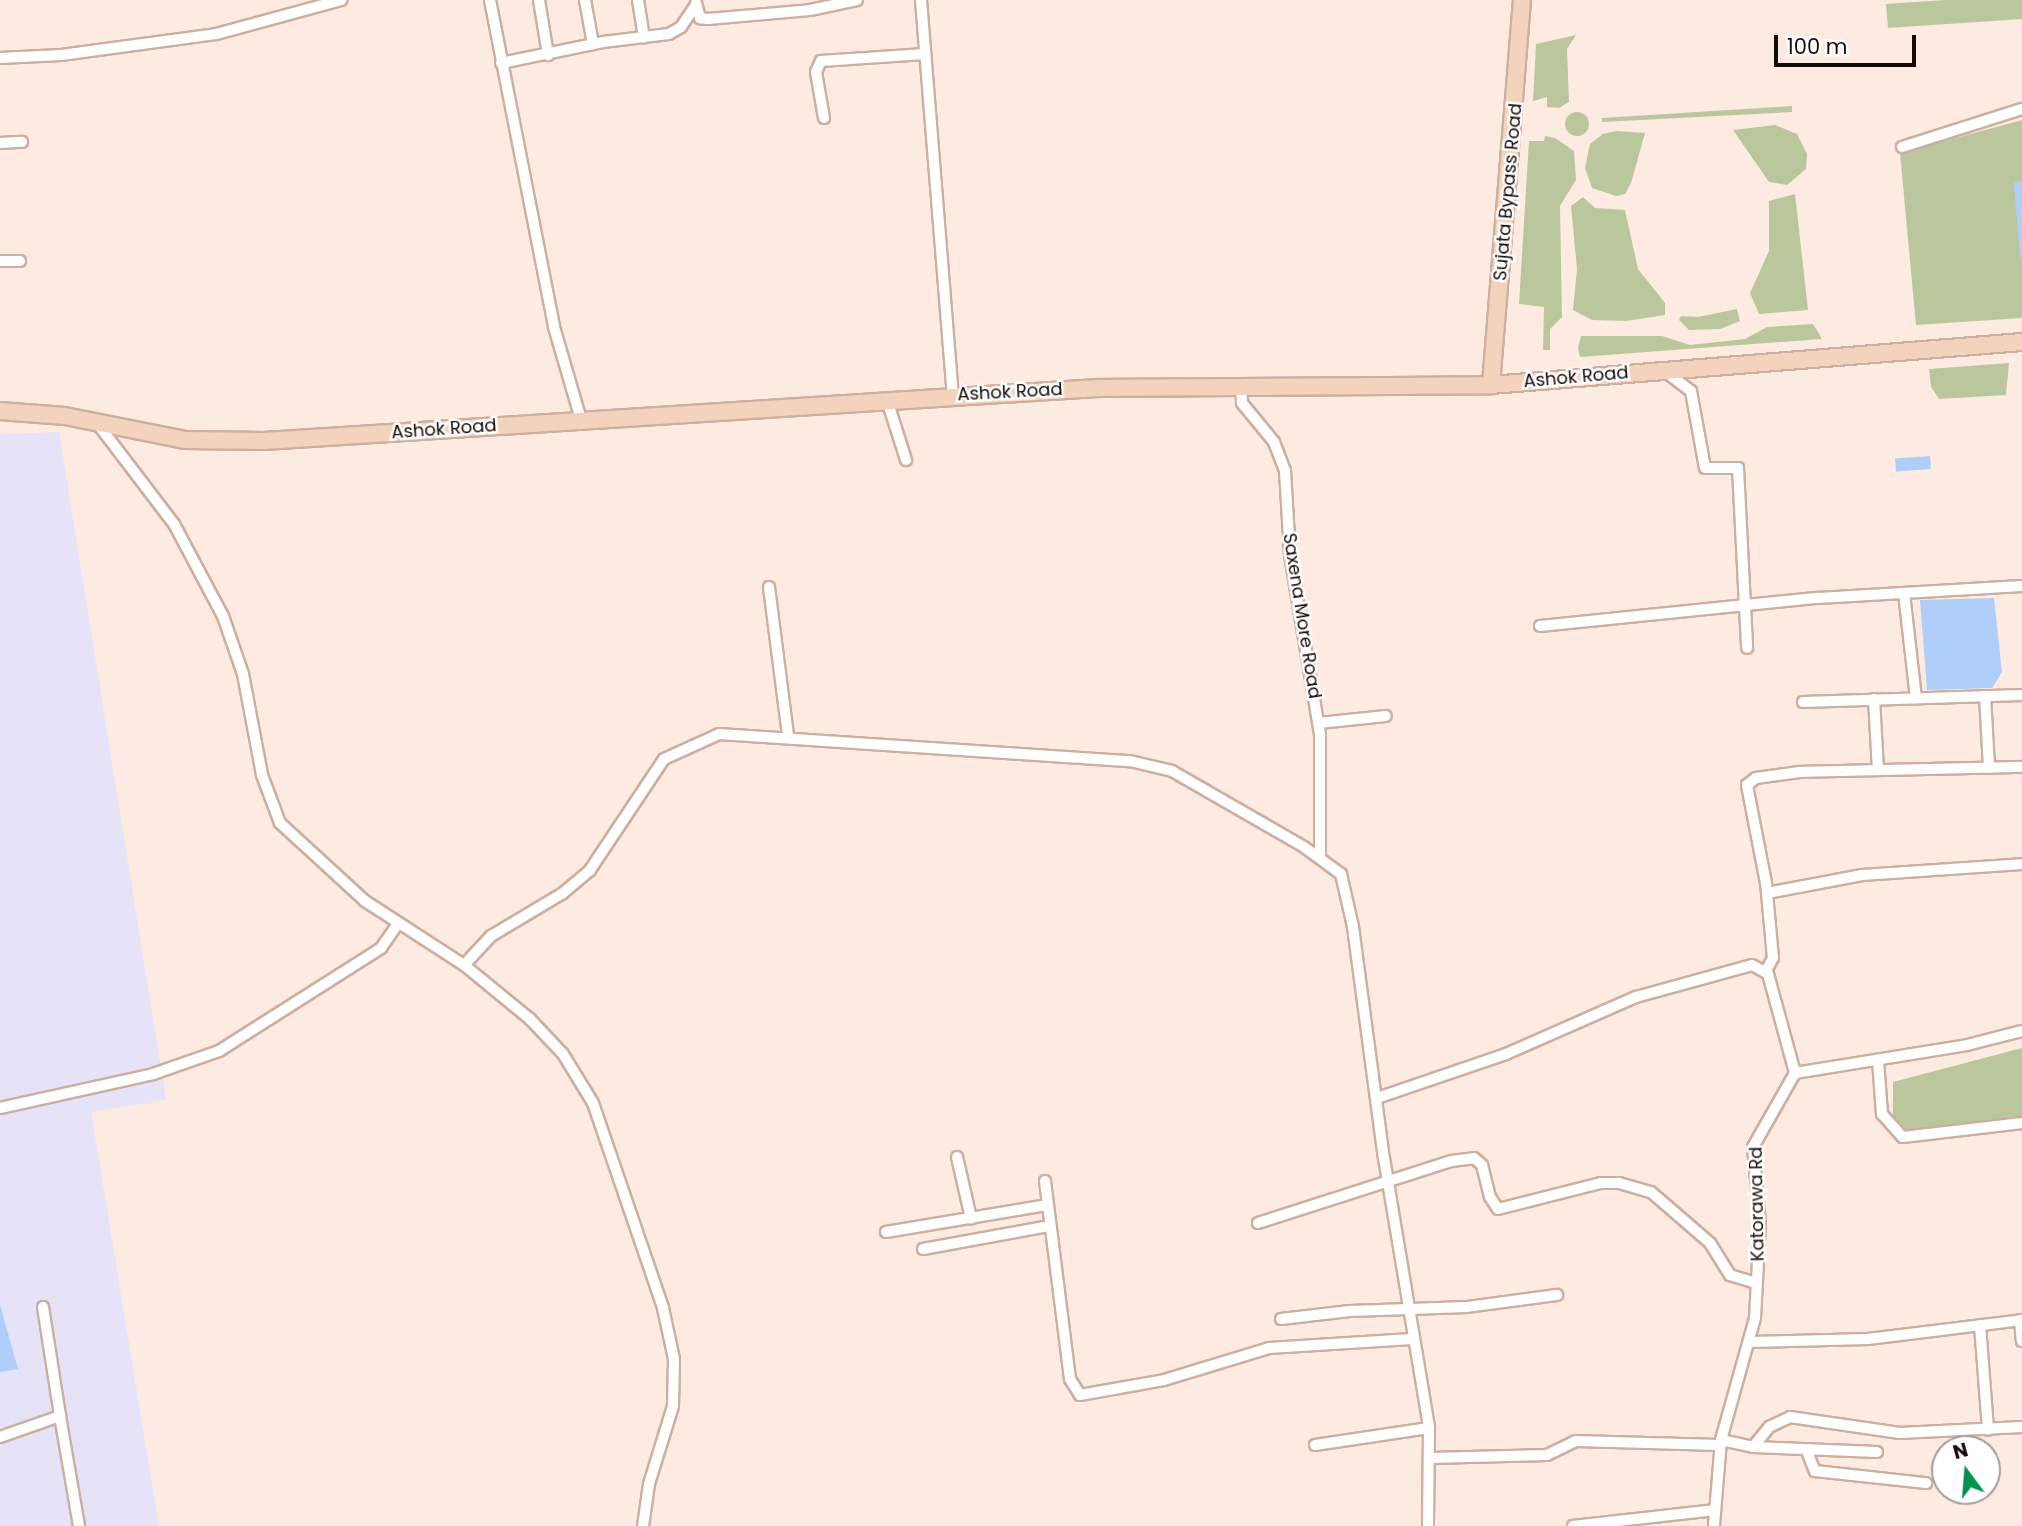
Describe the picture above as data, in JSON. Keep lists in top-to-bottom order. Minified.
{"streets":{"street":["Sujata Bypass Road","Ashok Road","Saxena More Road","Katorawa Rd"]},"crossings":[["Sujata Bypass Road","Ashok Road"],["Ashok Road","Saxena More Road"]],"scale_bar":"100 m","north":"top"}
